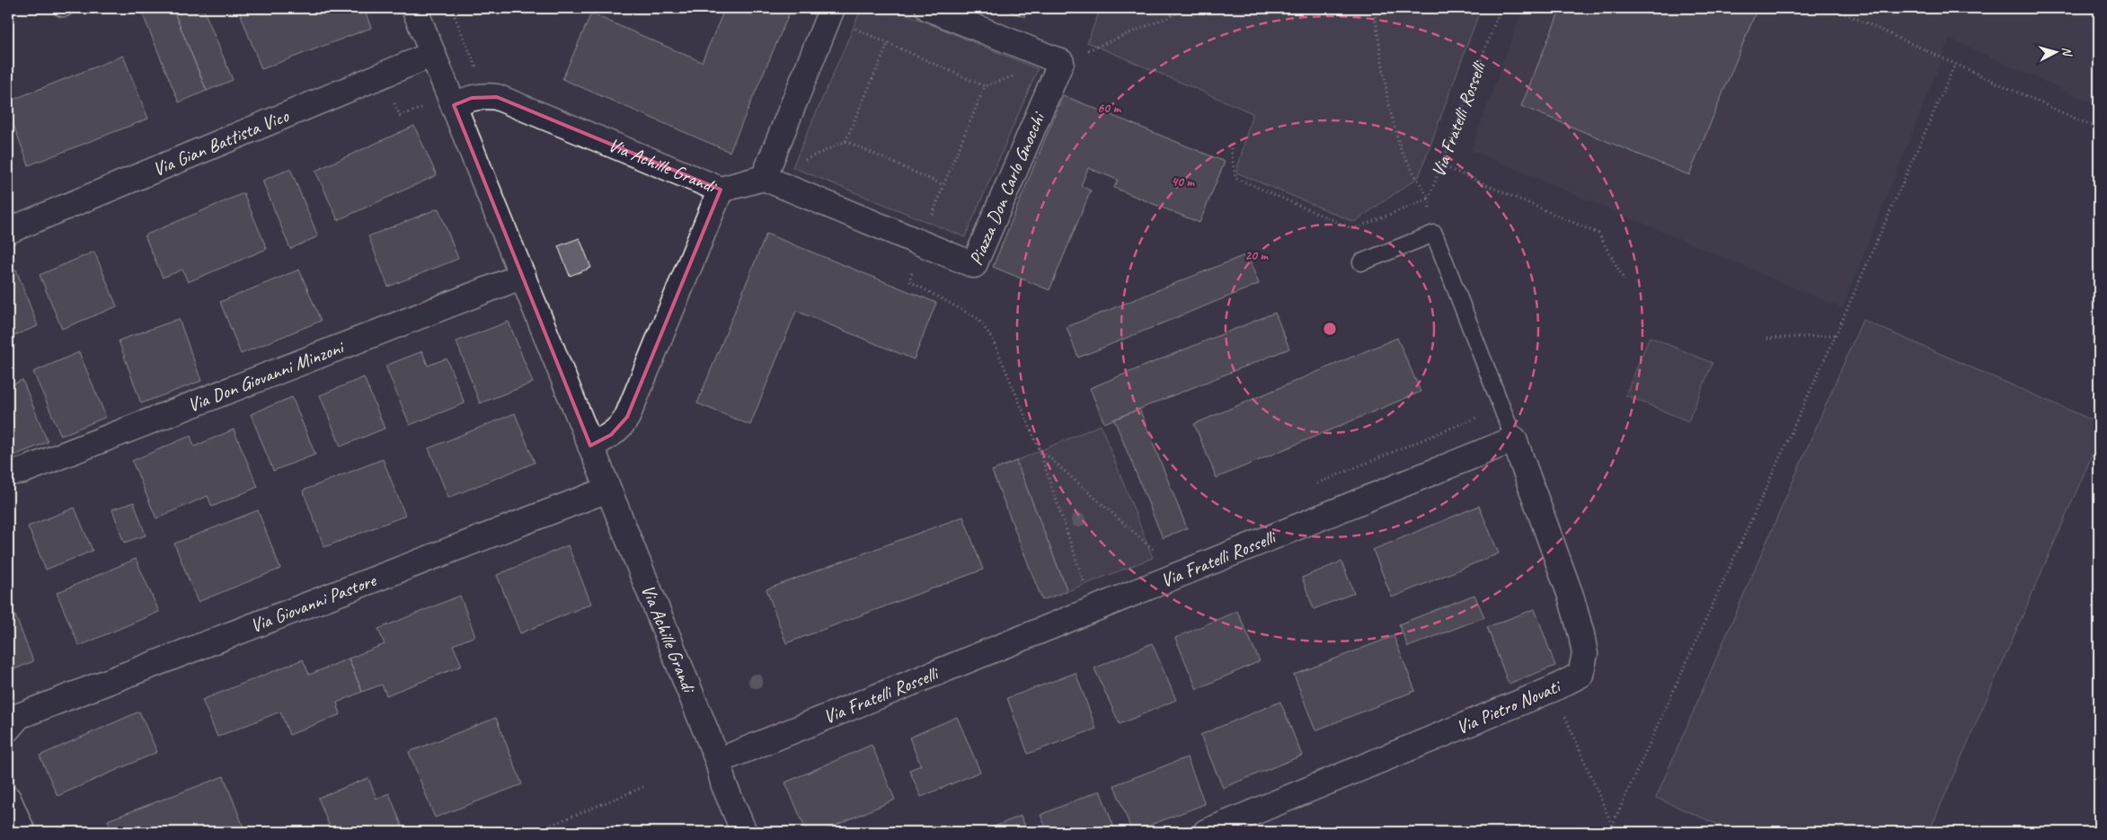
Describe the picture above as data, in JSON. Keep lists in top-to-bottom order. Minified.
{"streets":{"street":["Via Fratelli Rosselli","Via Gian Battista Vico","Via Achille Grandi","Piazza Don Carlo Gnocchi","Via Don Giovanni Minzoni","Via Giovanni Pastore","Via Pietro Novati"]},"crossings":[["Via Fratelli Rosselli","Via Achille Grandi"],["Via Fratelli Rosselli","Via Pietro Novati"],["Via Gian Battista Vico","Via Achille Grandi"],["Via Achille Grandi","Via Don Giovanni Minzoni"],["Via Achille Grandi","Via Giovanni Pastore"]],"north":"right","rings":["60 m","40 m","20 m"]}
